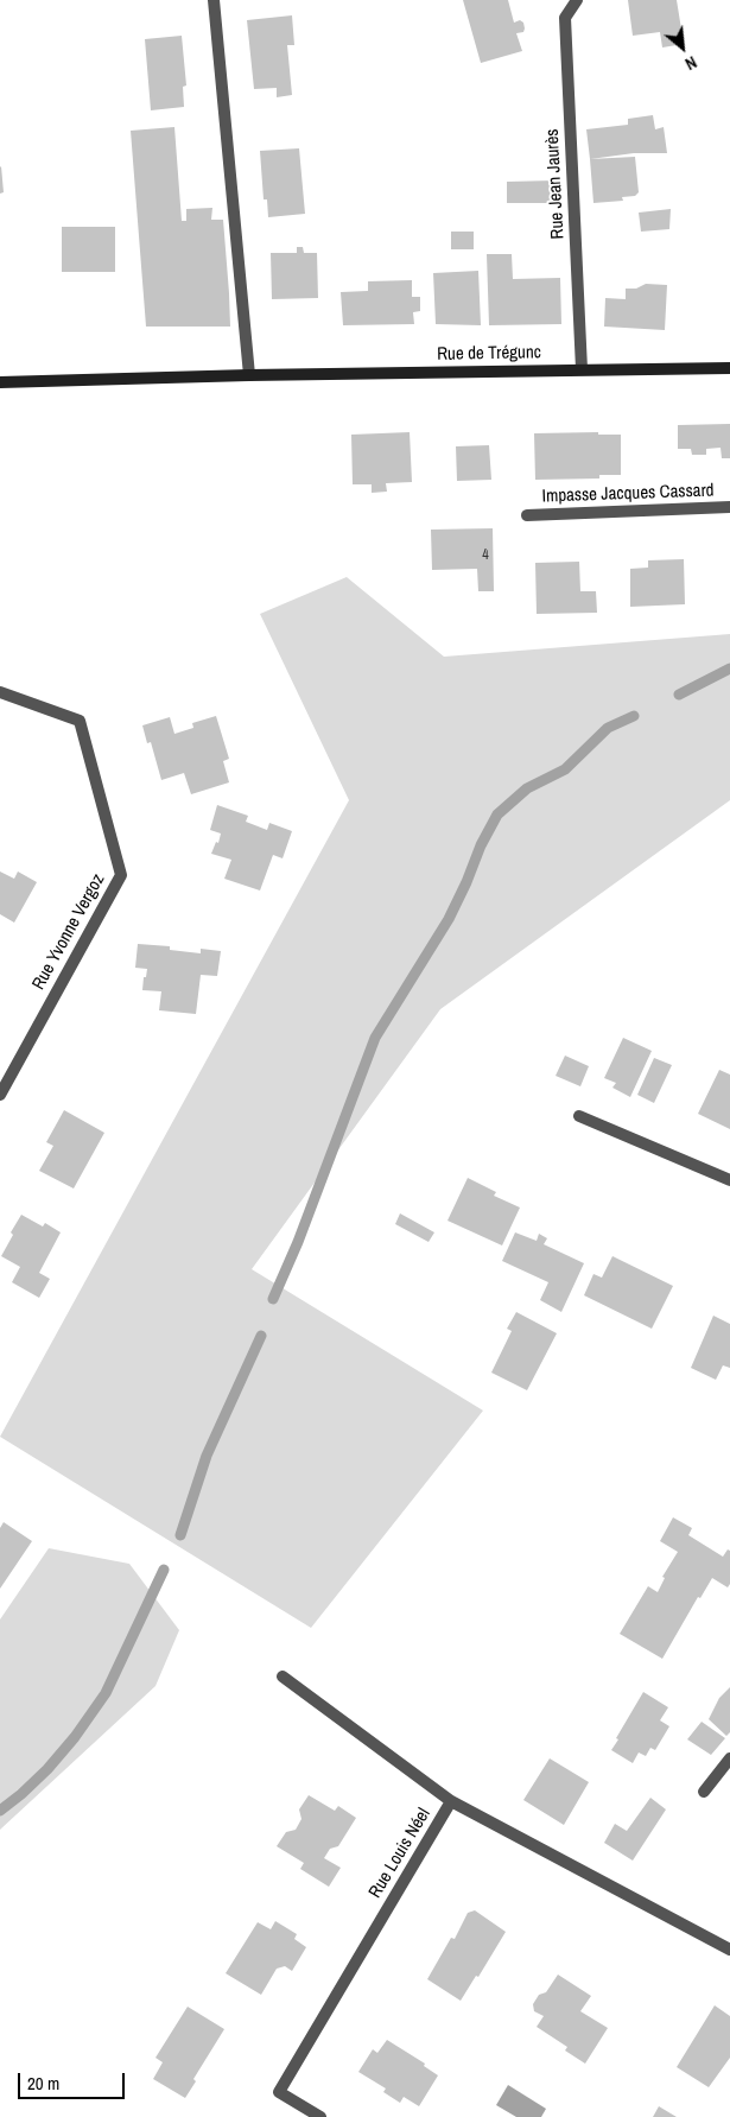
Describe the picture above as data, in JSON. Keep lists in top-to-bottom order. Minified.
{"streets":{"main road":["Rue de Trégunc"],"street":["Rue Jean Jaurès","Impasse Jacques Cassard","Rue Yvonne Vergoz","Rue Louis Néel"]},"crossings":[["Rue Jean Jaurès","Rue de Trégunc"]],"house_numbers":["4"],"scale_bar":"20 m","north":"bottom right"}
